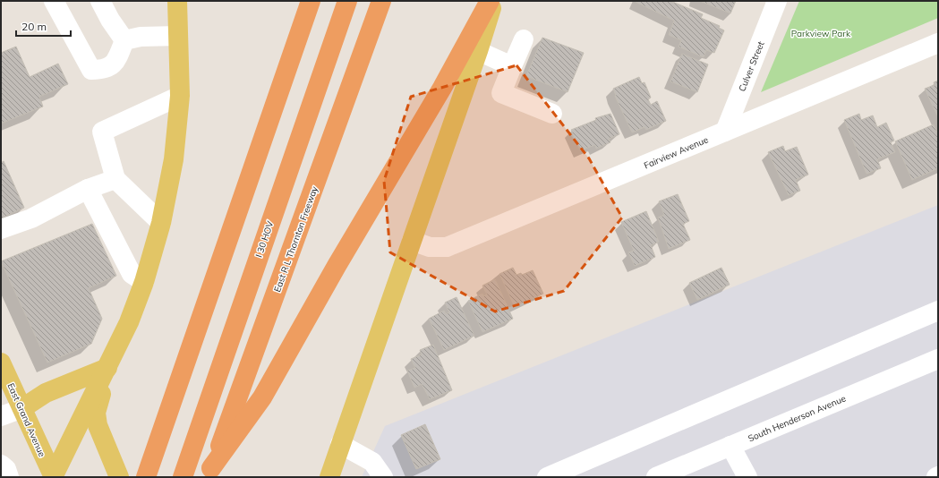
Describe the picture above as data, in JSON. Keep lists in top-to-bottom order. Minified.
{"streets":{"highway":["I 30 HOV","East R L Thornton Freeway"],"main road":["East Grand Avenue"],"street":["Culver Street","Fairview Avenue","South Henderson Avenue"]},"crossings":[["Culver Street","Fairview Avenue"]],"parks":["Parkview Park"],"scale_bar":"20 m"}
